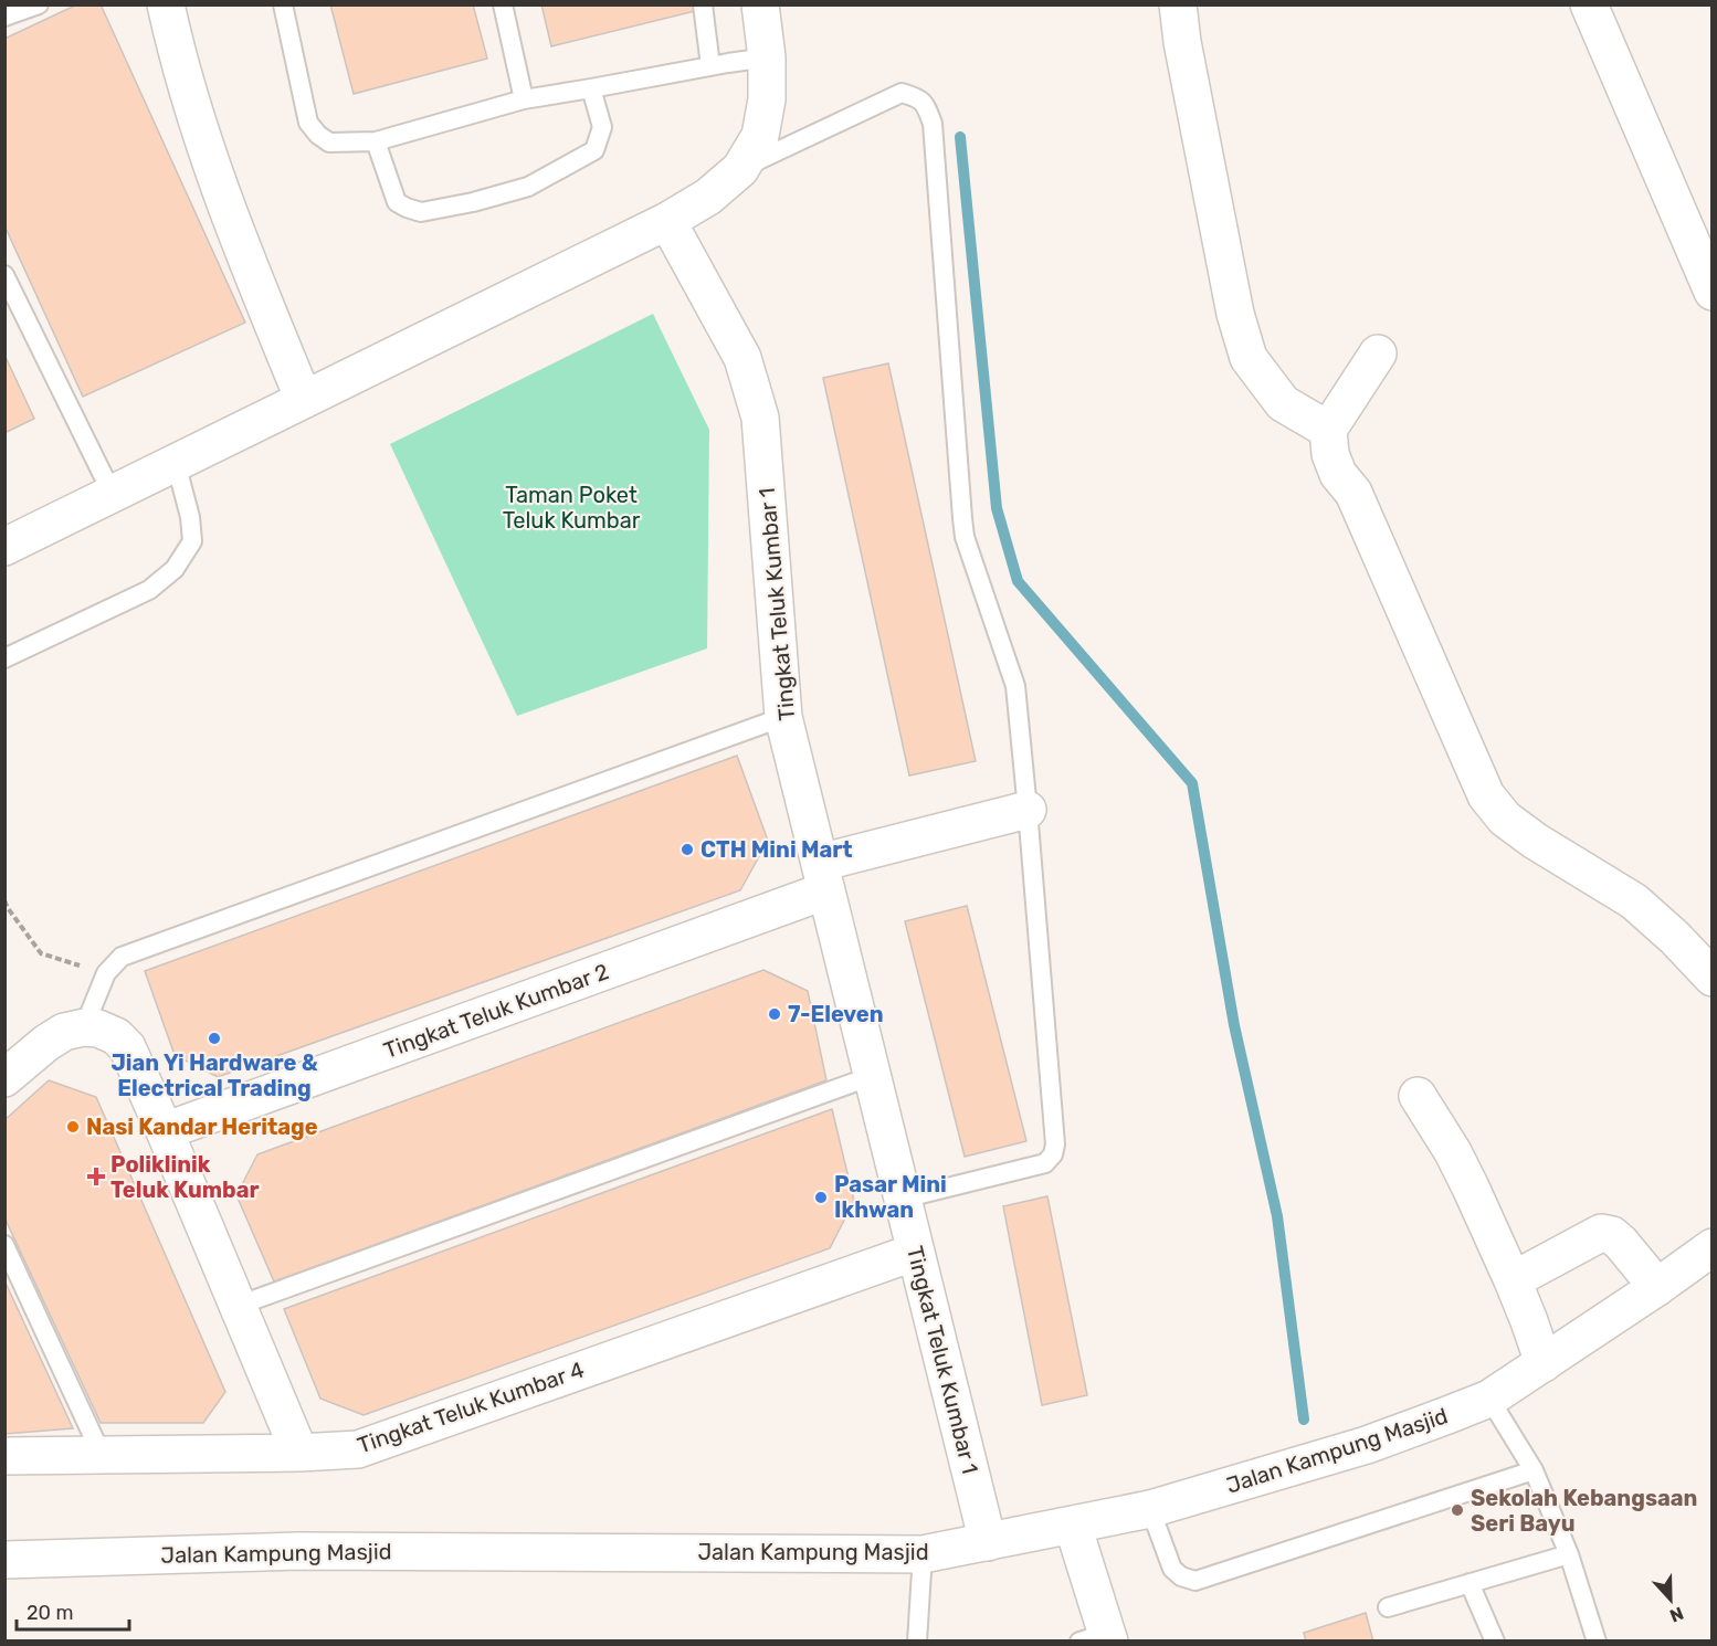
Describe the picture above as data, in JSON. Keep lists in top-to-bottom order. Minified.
{"streets":{"street":["Tingkat Teluk Kumbar 1","Tingkat Teluk Kumbar 2","Tingkat Teluk Kumbar 4","Jalan Kampung Masjid"]},"crossings":[["Tingkat Teluk Kumbar 1","Tingkat Teluk Kumbar 2"],["Tingkat Teluk Kumbar 1","Tingkat Teluk Kumbar 4"],["Tingkat Teluk Kumbar 1","Jalan Kampung Masjid"]],"parks":["Taman Poket Teluk Kumbar"],"places":{"other":["CTH Mini Mart","7-Eleven","Jian Yi Hardware & Electrical Trading","Nasi Kandar Heritage","Pasar Mini Ikhwan","Sekolah Kebangsaan Seri Bayu"],"health":["Poliklinik Teluk Kumbar"]},"scale_bar":"20 m","north":"bottom"}
